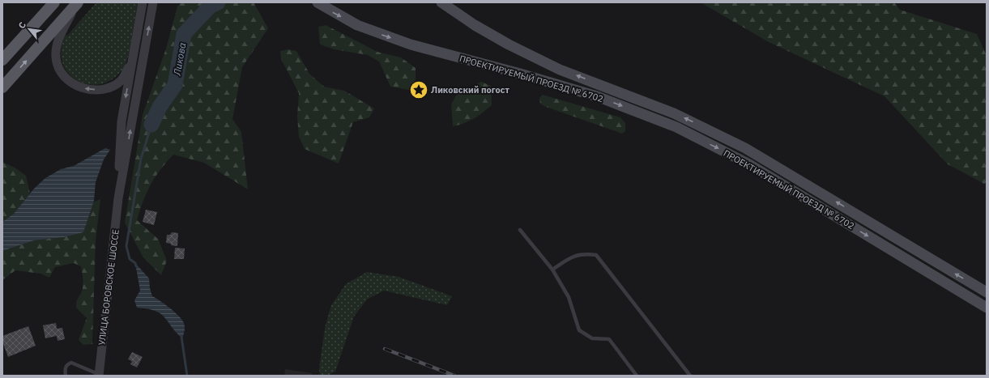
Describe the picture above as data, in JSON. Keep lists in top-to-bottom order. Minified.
{"streets":{"main road":["ПРОЕКТИРУЕМЫЙ ПРОЕЗД № 6702"],"street":["УЛИЦА БОРОВСКОЕ ШОССЕ"]},"water":["Ликова"],"places":{"place":["Ликовский погост"]},"north":"top left"}
